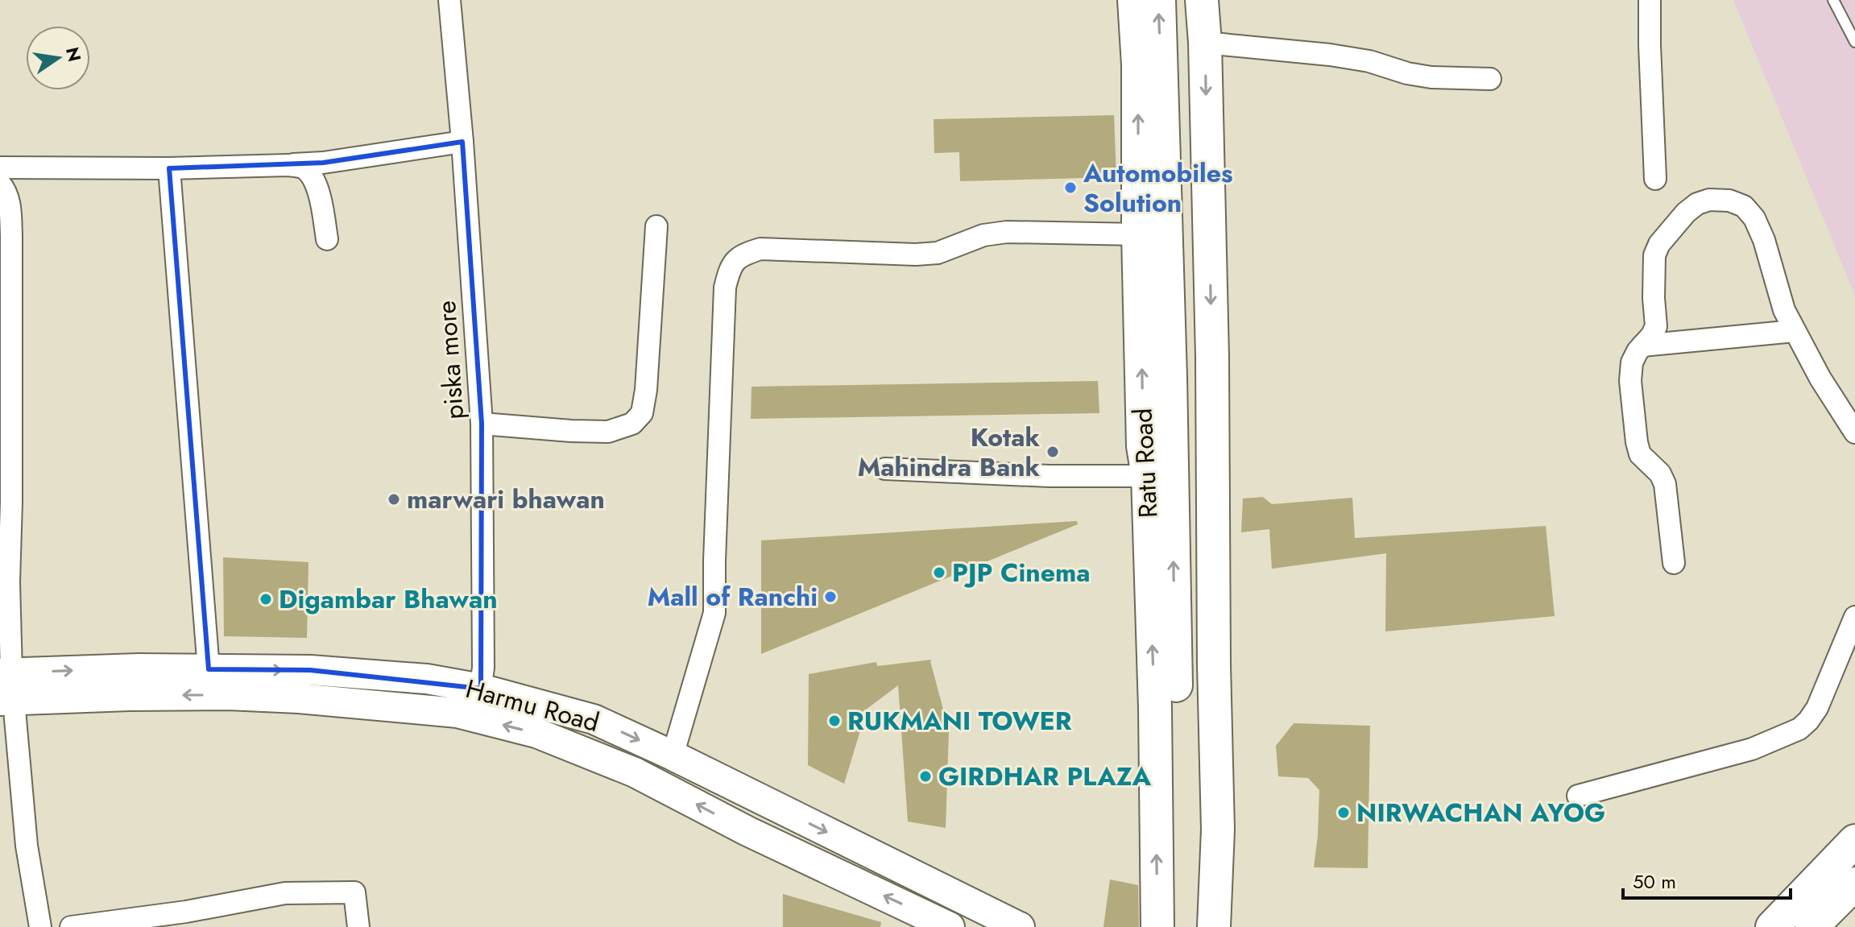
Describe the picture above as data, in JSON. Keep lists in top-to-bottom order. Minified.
{"streets":{"main road":["Ratu Road","Harmu Road"],"street":["piska more"]},"crossings":[["piska more","Harmu Road"]],"places":["Automobiles Solution","Kotak Mahindra Bank","marwari bhawan","PJP Cinema","Mall of Ranchi","Digambar Bhawan","RUKMANI TOWER","GIRDHAR PLAZA","NIRWACHAN AYOG"],"scale_bar":"50 m","north":"right"}
